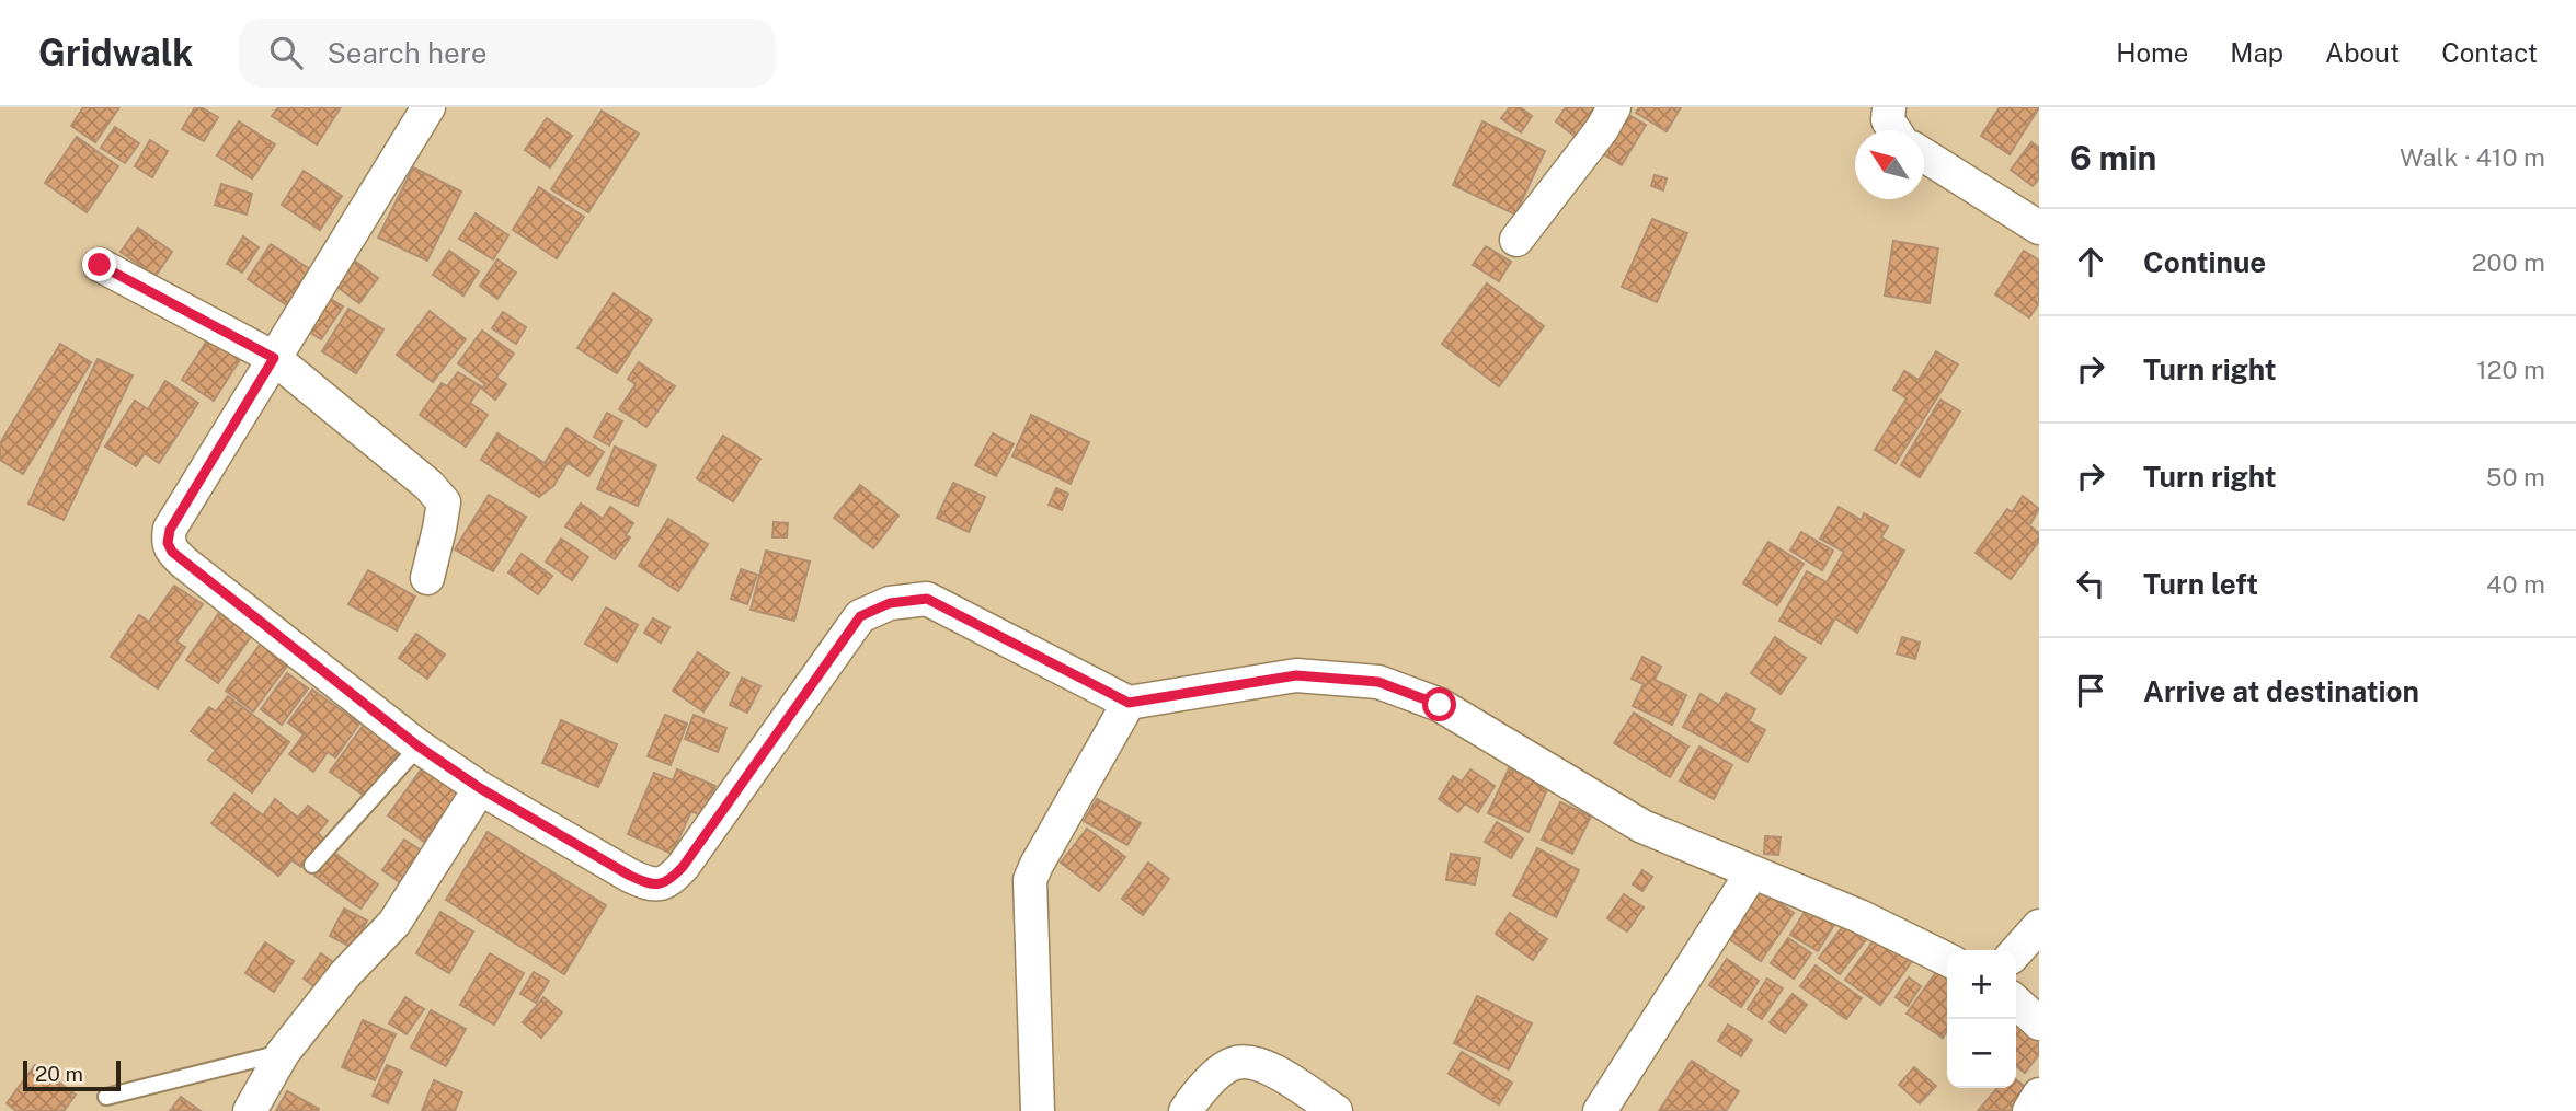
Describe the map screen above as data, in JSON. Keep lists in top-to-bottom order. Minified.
{"scale_bar":"20 m","north":"top left","page":{"header":"Gridwalk","search":"Search here","nav":["Home","Map","About","Contact"],"heading":["6 min","Walk · 410 m"],"list":[["Continue","200 m"],["Turn right","120 m"],["Turn right","50 m"],["Turn left","40 m"],"Arrive at destination"],"map_buttons":["+","−"],"scale":"20 m"}}
